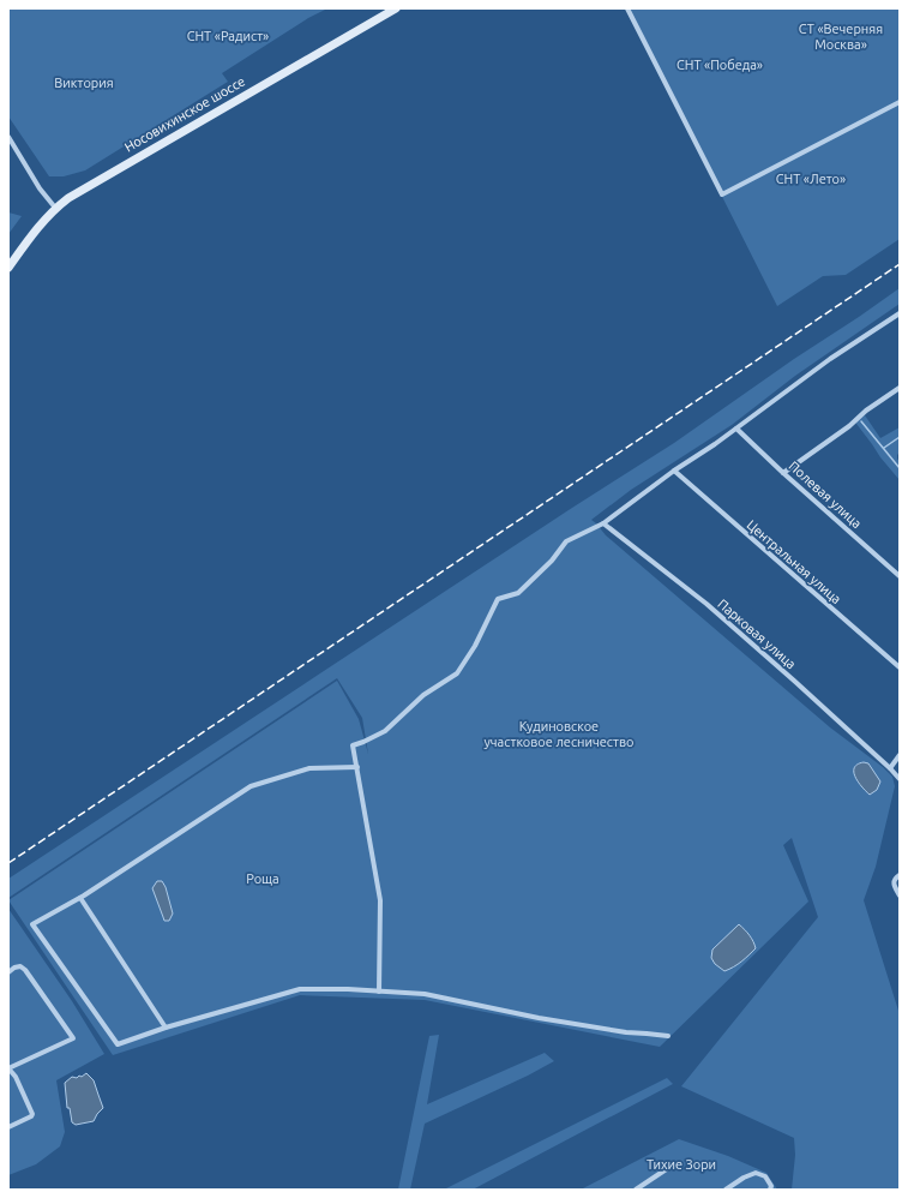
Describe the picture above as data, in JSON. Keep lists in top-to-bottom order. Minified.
{"streets":{"main road":["Носовихинское шоссе"],"street":["Полевая улица","Центральная улица","Парковая улица"]},"parks":["СТ «Вечерняя Москва»","СНТ «Радист»","СНТ «Победа»","Виктория","СНТ «Лето»","Кудиновское участковое лесничество","Роща","Тихие Зори"]}
